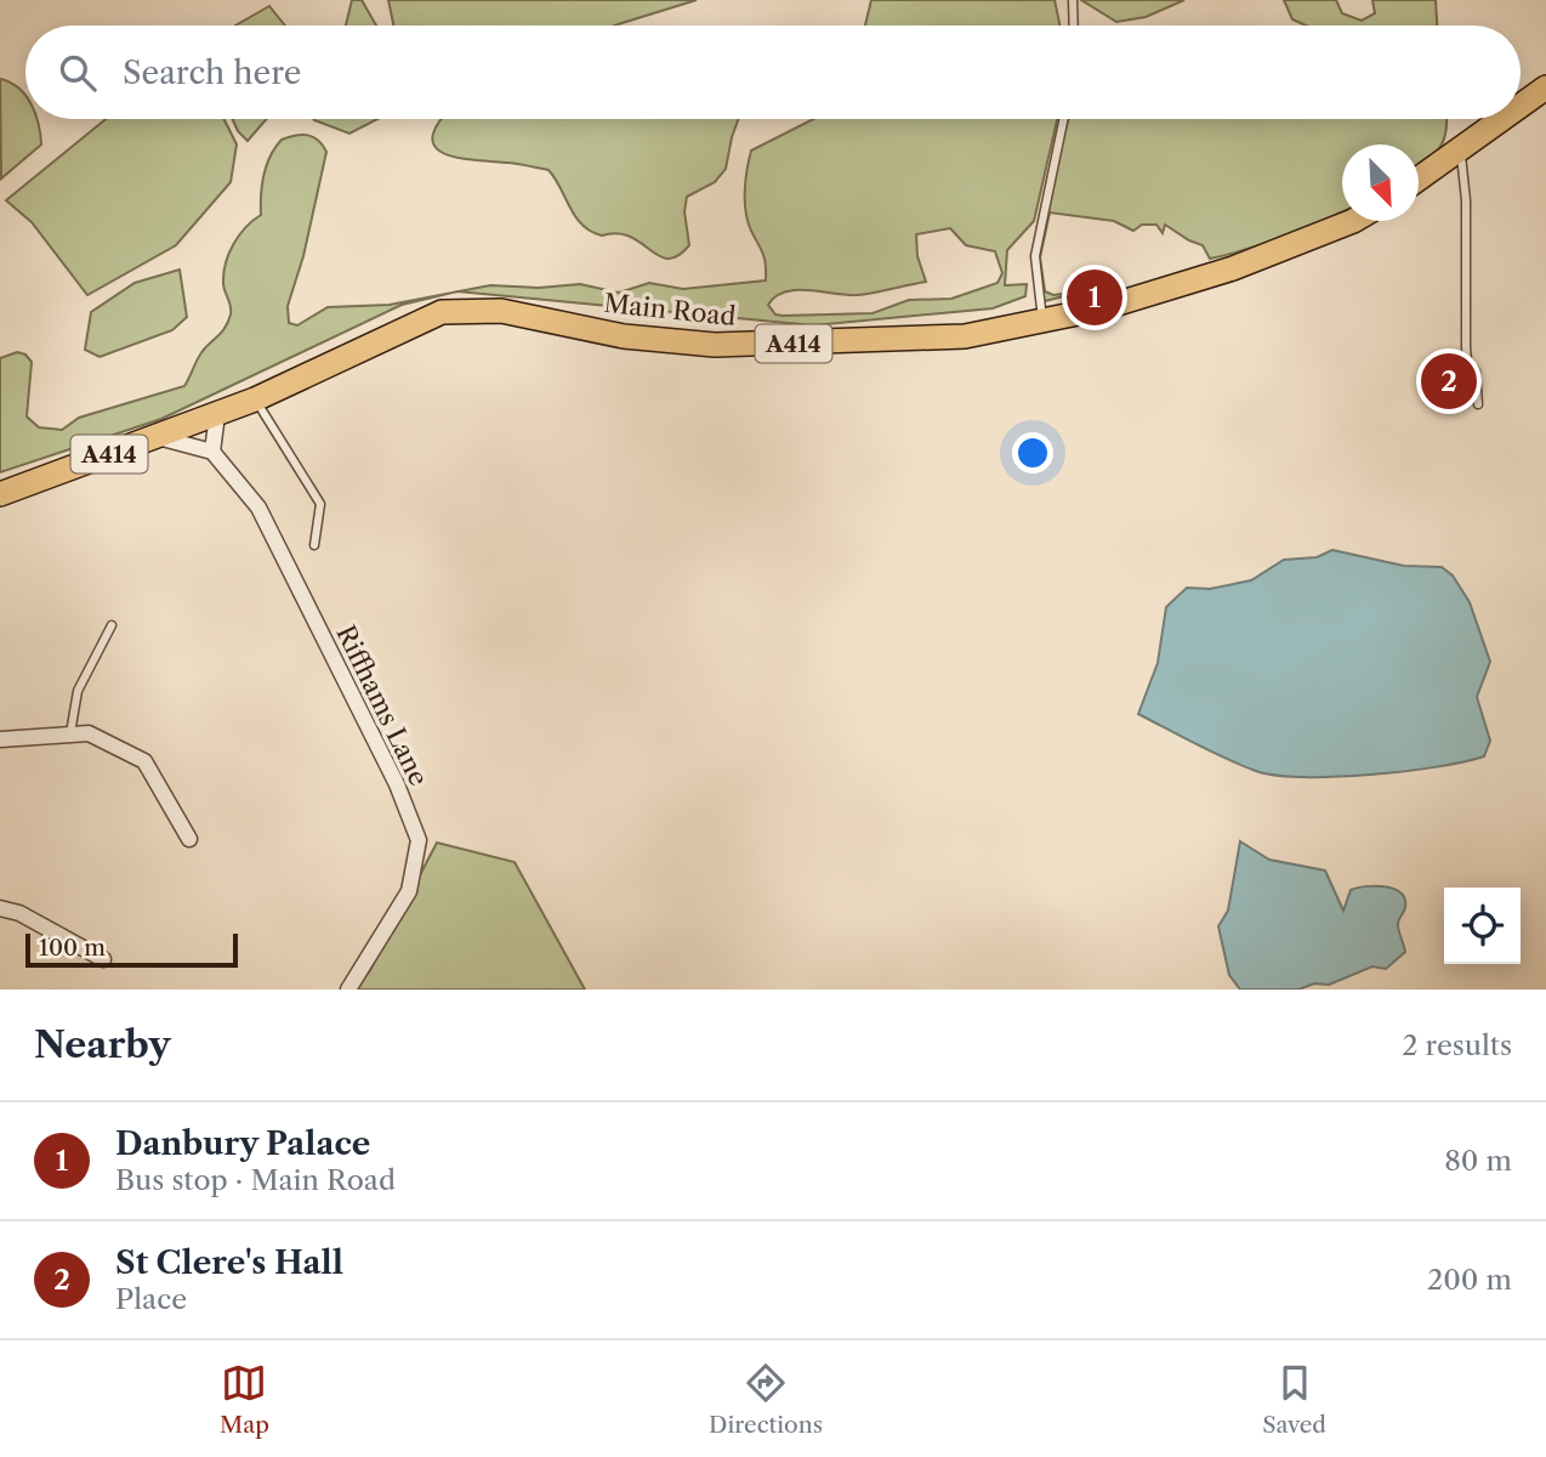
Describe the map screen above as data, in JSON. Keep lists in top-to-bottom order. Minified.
{"streets":{"main road":["Main Road","A414"],"street":["Riffhams Lane"]},"crossings":[["Main Road","A414"]],"scale_bar":"100 m","north":"bottom right","page":{"search":"Search here","pins":["1","2"],"scale":"100 m","heading":["Nearby","2 results"],"list":[{"mark":"1","name":"Danbury Palace","note":"Bus stop · Main Road","value":"80 m"},{"mark":"2","name":"St Clere's Hall","note":"Place","value":"200 m"}],"nav":["Map","Directions","Saved"]}}
